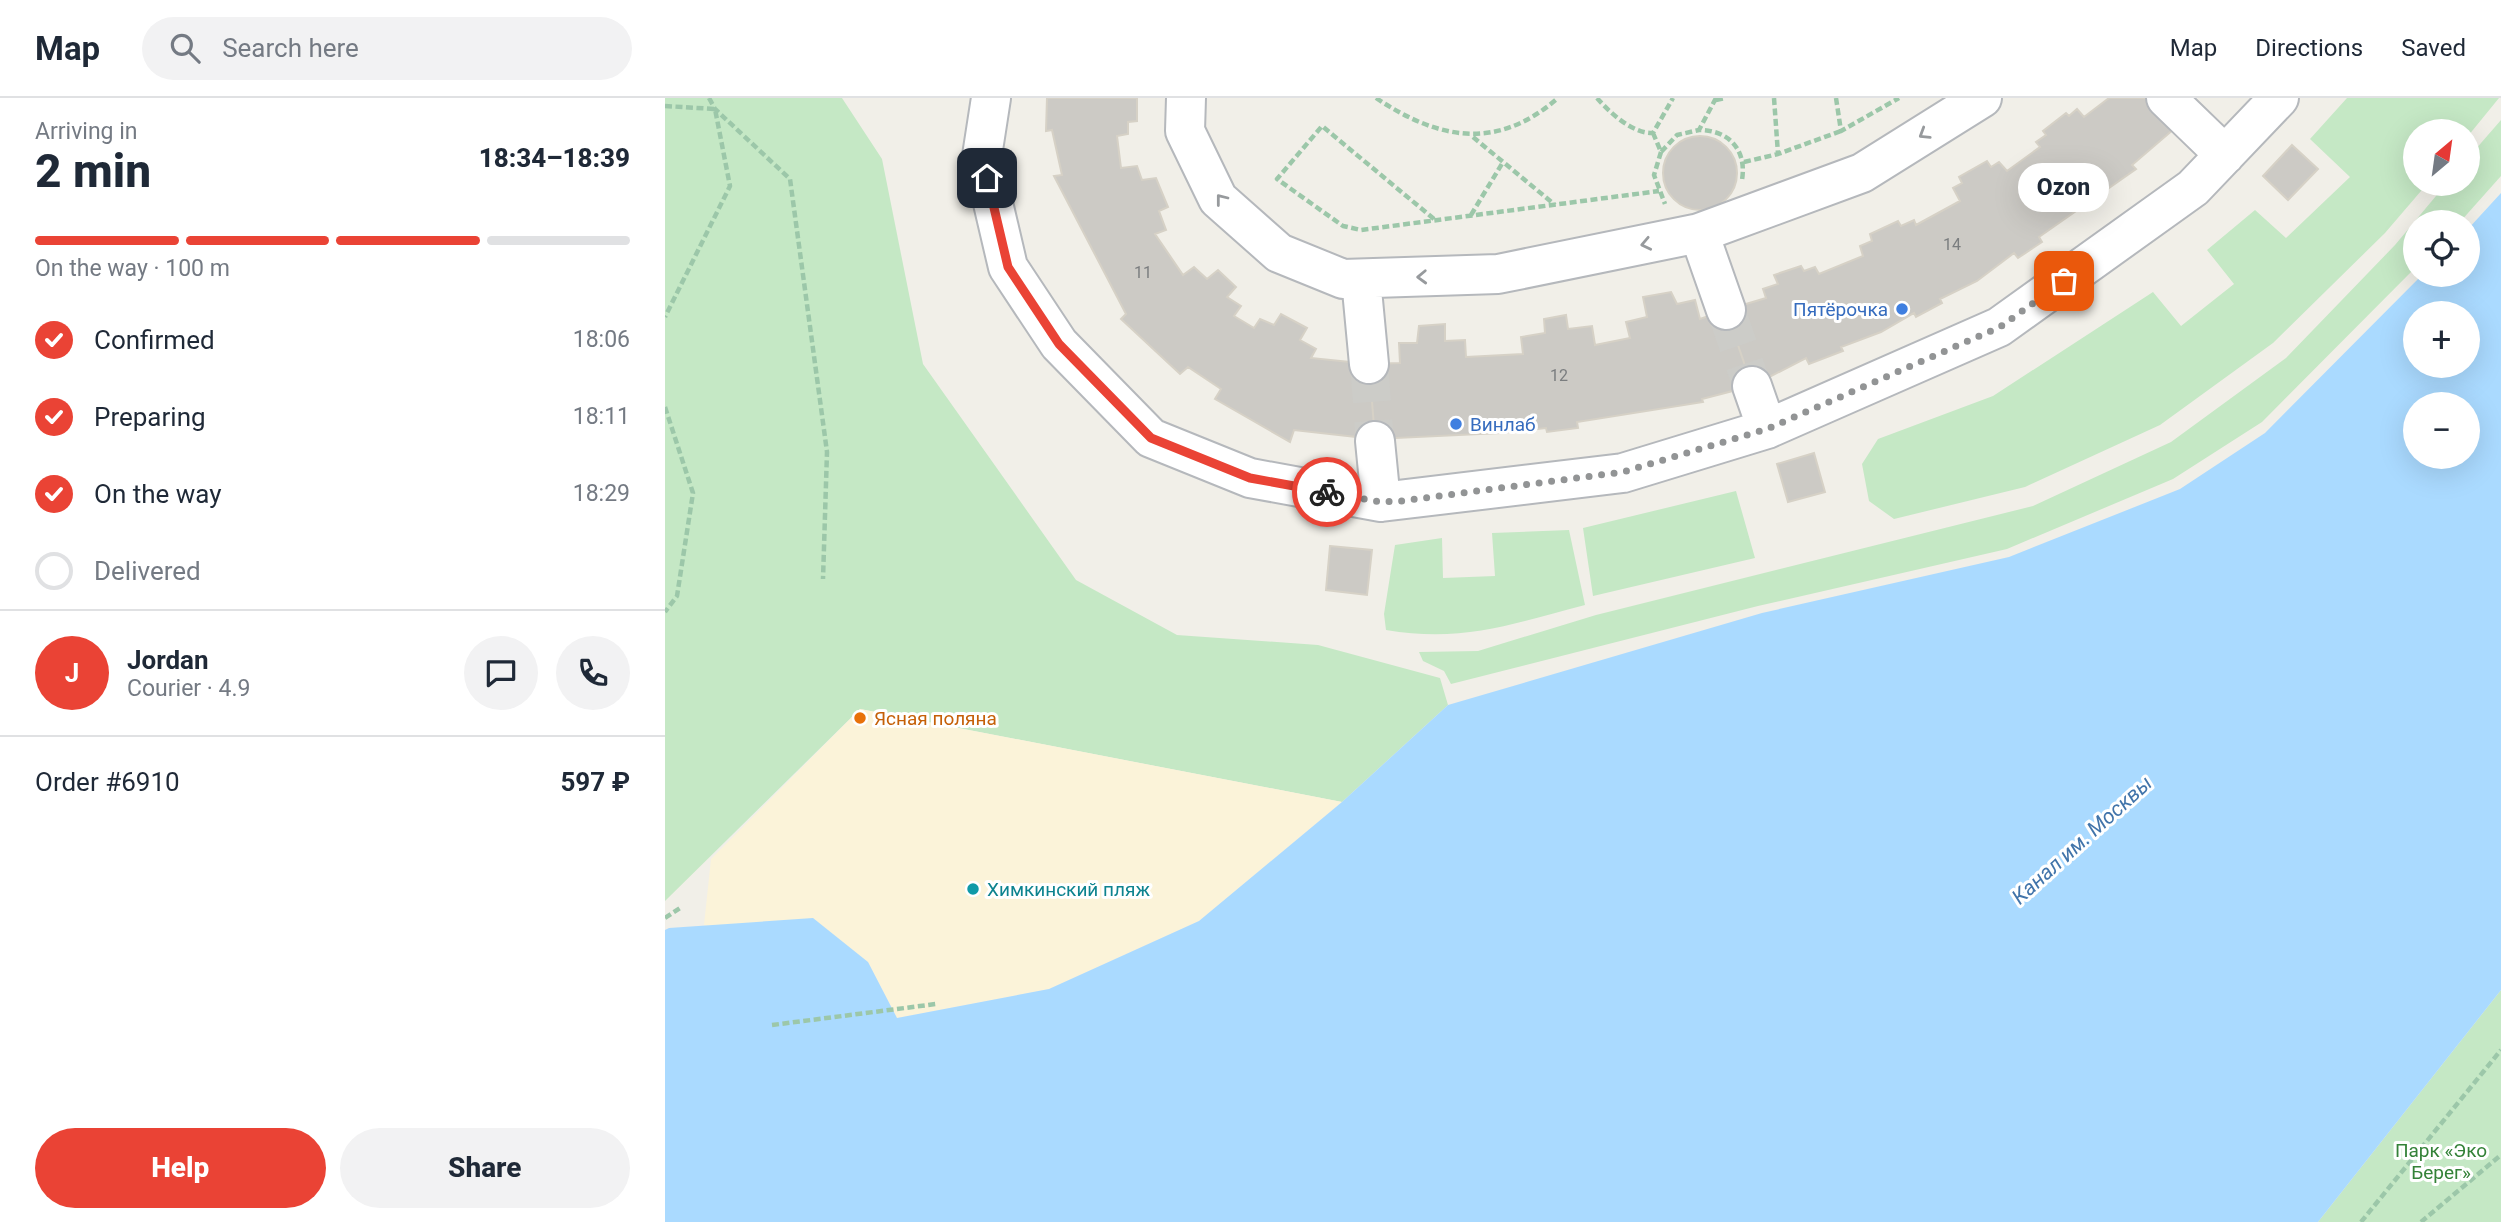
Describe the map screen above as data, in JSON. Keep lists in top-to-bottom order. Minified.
{"water":["Канал им. Москвы"],"parks":["Парк «Эко Берег»"],"places":["Ozon","Пятёрочка","Винлаб","Ясная поляна","Химкинский пляж"],"house_numbers":["14","11","12"],"north":"top right","page":{"header":"Map","search":"Search here","nav":["Map","Directions","Saved"],"heading":["2 min","Arriving in","18:34–18:39"],"panel":["Jordan","Courier · 4.9","Order #6910","597 ₽"],"map_buttons":["+","−"],"bubble":"Ozon","bar":"On the way · 100 m","list":[["Confirmed","18:06"],["Preparing","18:11"],["On the way","18:29"],"Delivered"],"round":"J","buttons":["Help","Share"]}}
